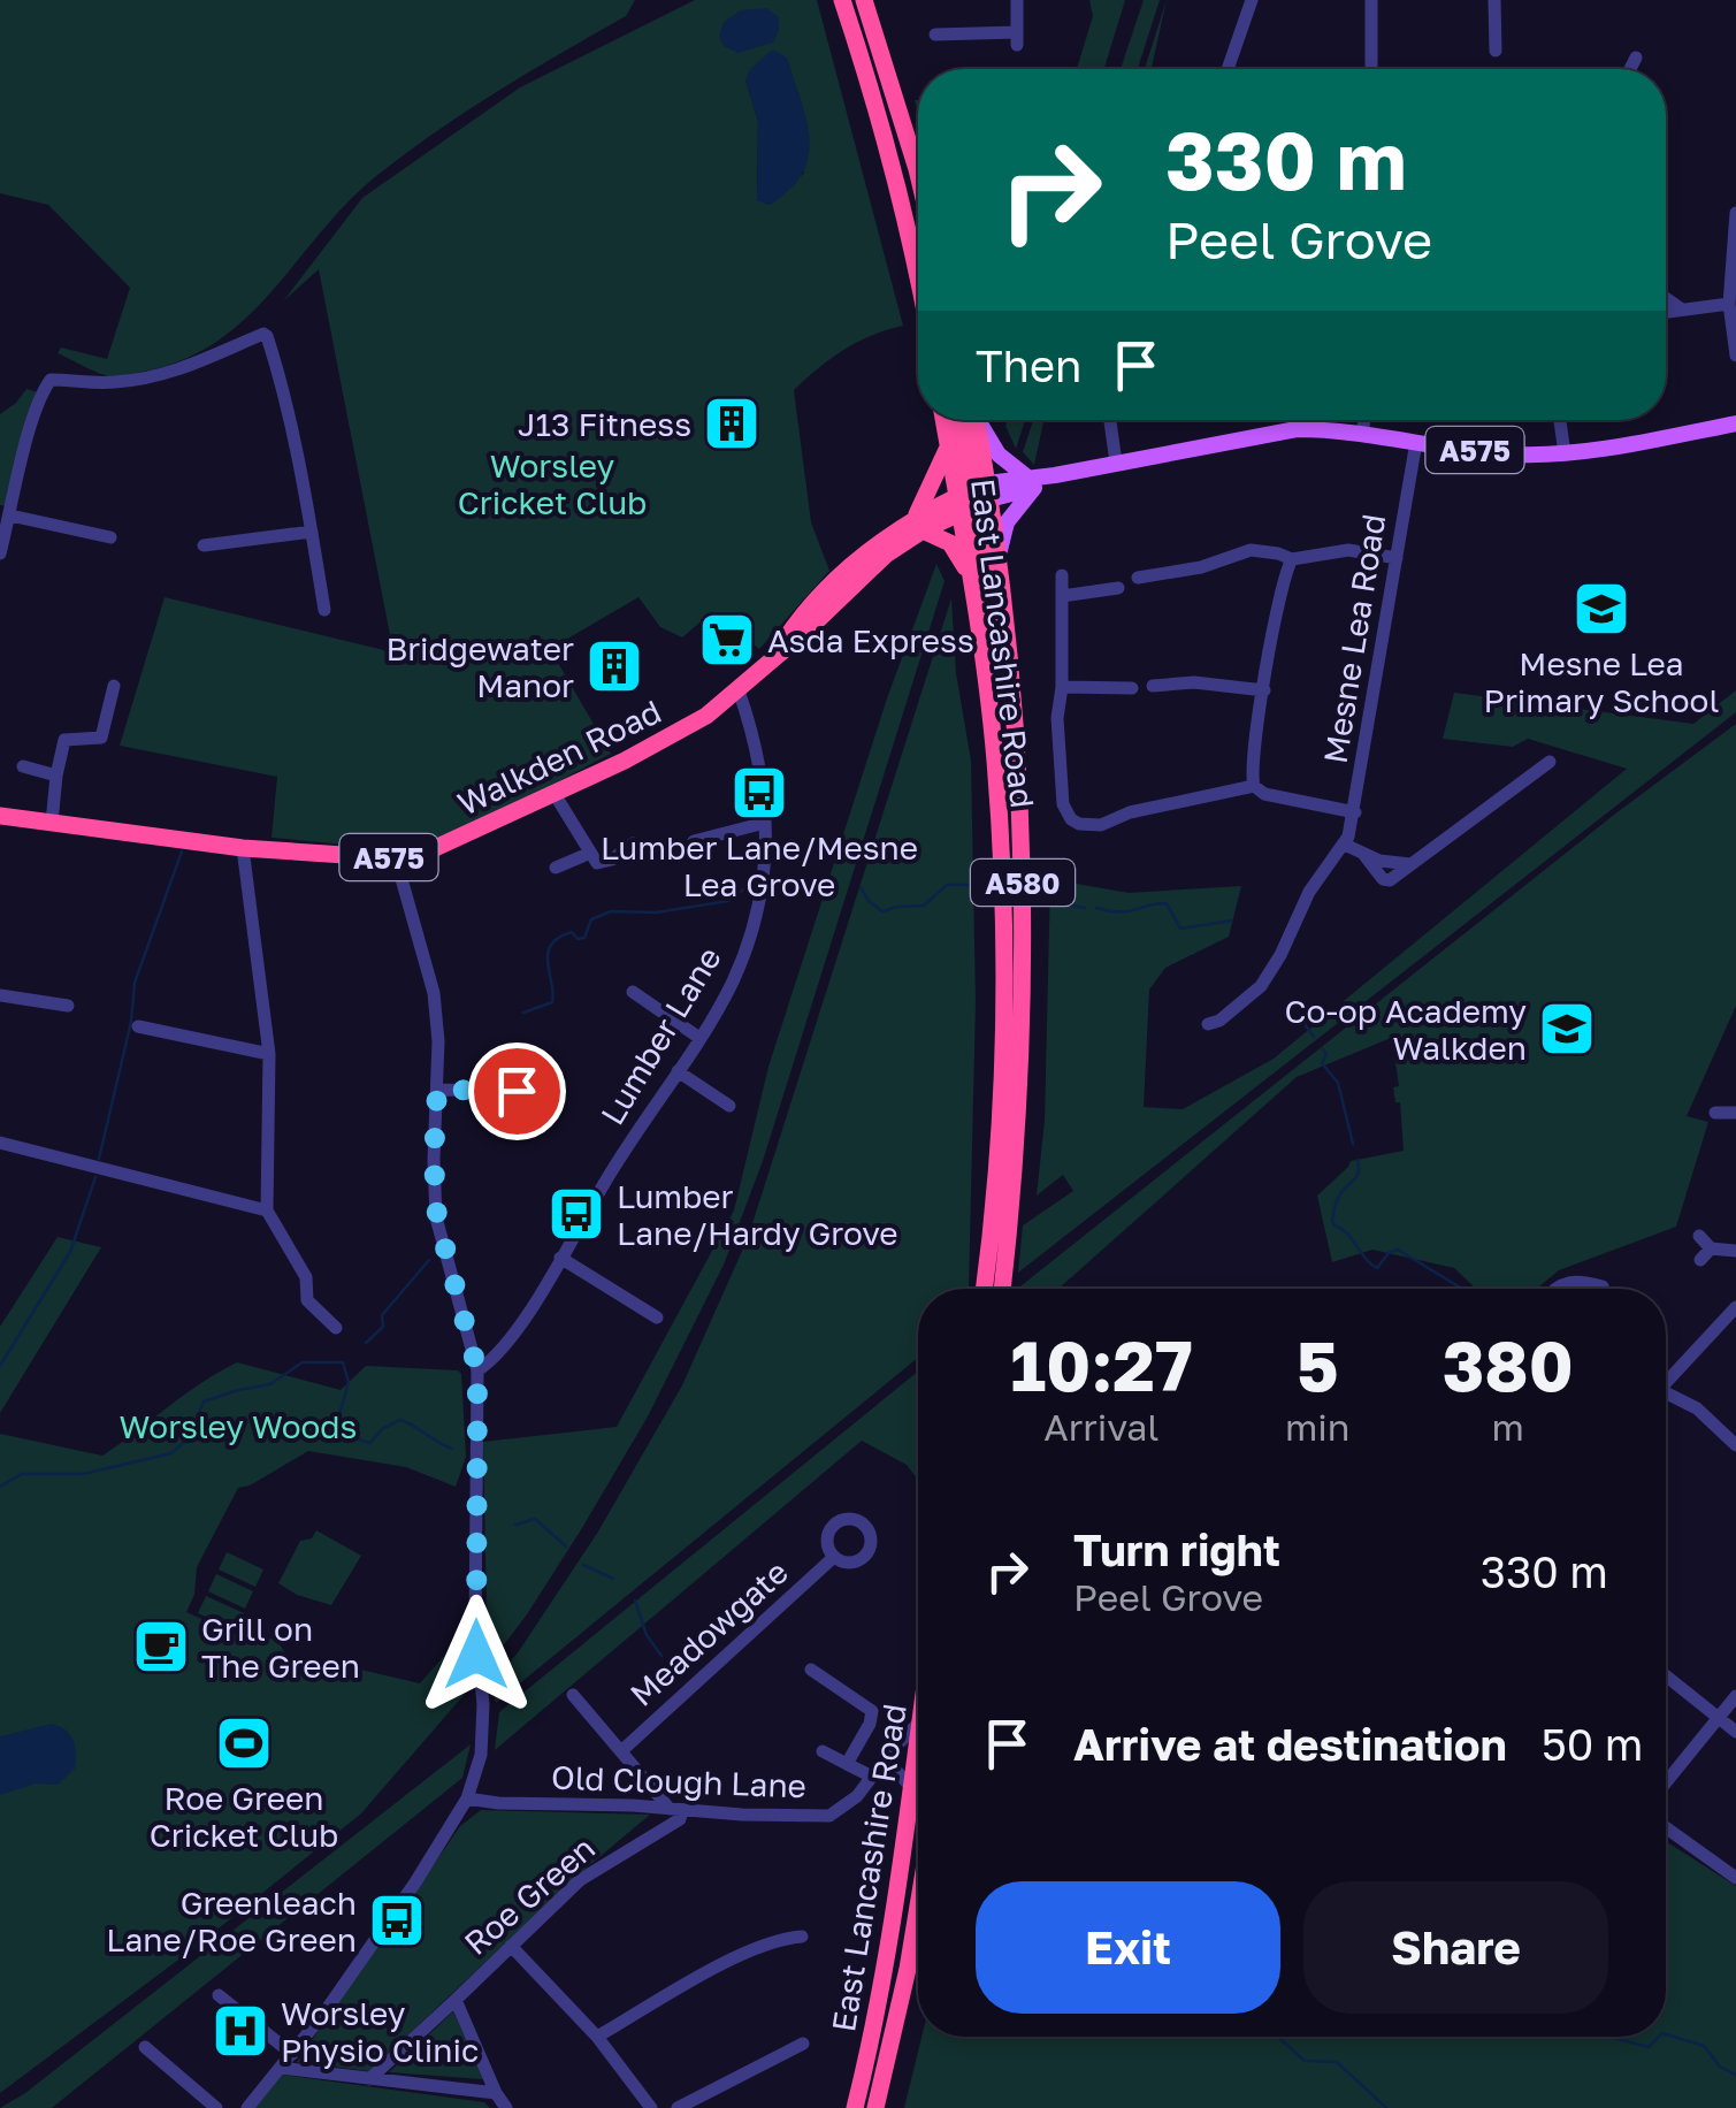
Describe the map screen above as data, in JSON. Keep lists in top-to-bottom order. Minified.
{"streets":{"highway":["A575","East Lancashire Road","Walkden Road","A580"],"street":["Mesne Lea Road","Lumber Lane","Meadowgate","Old Clough Lane","Roe Green"]},"crossings":[["Mesne Lea Road","Walkden Road"],["East Lancashire Road","Walkden Road"],["Walkden Road","Lumber Lane"],["Old Clough Lane","Roe Green"]],"parks":["Worsley Cricket Club","Worsley Woods"],"places":{"building":["J13 Fitness","Bridgewater Manor"],"school or university":["Mesne Lea Primary School","Co-op Academy Walkden"],"supermarket":["Asda Express"],"bus stop":["Lumber Lane/Mesne Lea Grove","Lumber Lane/Hardy Grove","Greenleach Lane/Roe Green"],"cafe":["Grill on The Green"],"sports":["Roe Green Cricket Club"],"hospital":["Worsley Physio Clinic"]},"page":{"turn":["330 m","Peel Grove"],"then":"Then","eta":["10:27","Arrival","5","min","380","m"],"list":[{"name":"Turn right","note":"Peel Grove","value":"330 m"},{"name":"Arrive at destination","value":"50 m"}],"buttons":["Exit","Share"]}}
